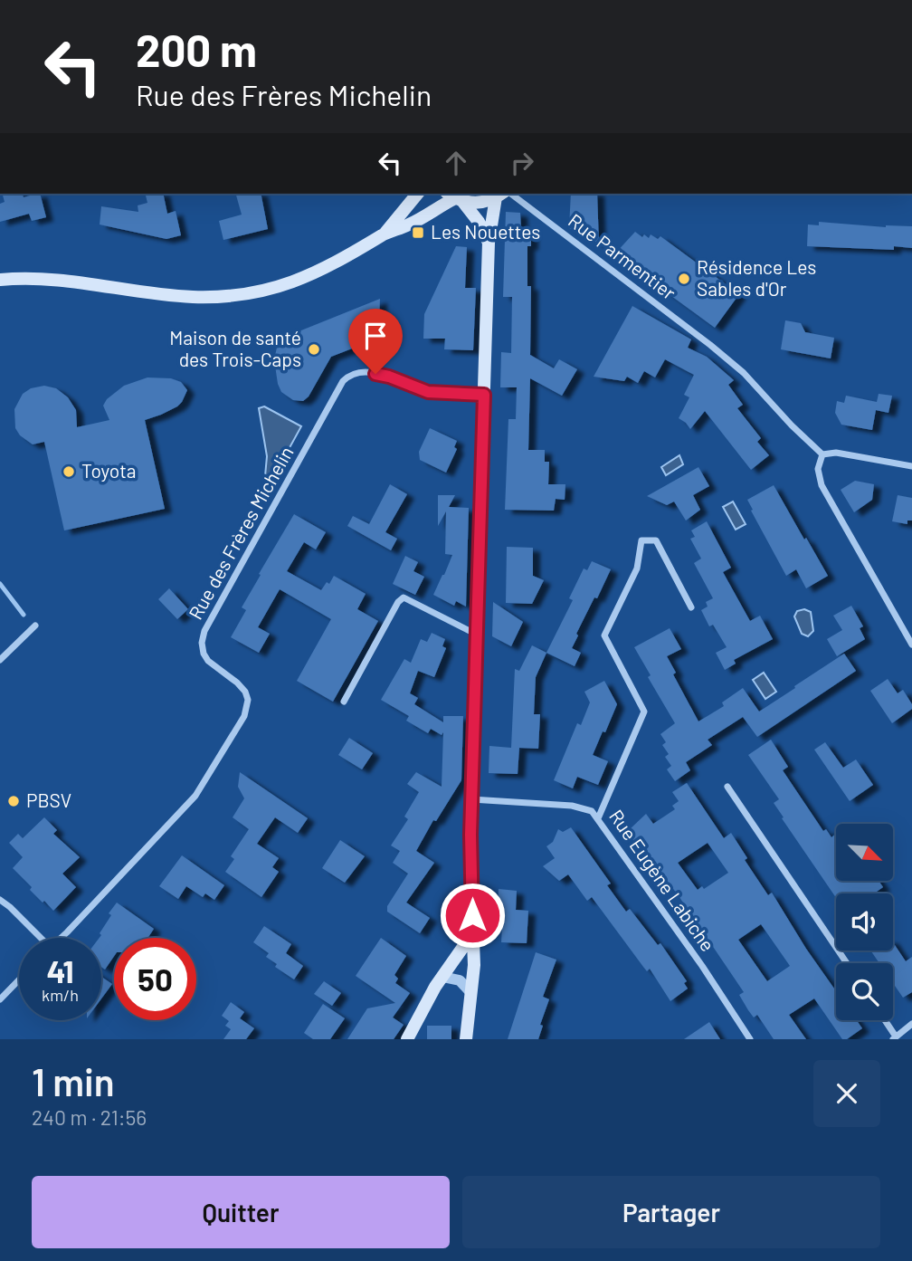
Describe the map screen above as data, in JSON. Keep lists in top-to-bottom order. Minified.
{"streets":{"street":["Rue Parmentier","Rue des Frères Michelin","Rue Eugène Labiche"]},"places":{"transit":["Les Nouettes"],"other":["Résidence Les Sables d'Or","Maison de santé des Trois-Caps","Toyota","PBSV"]},"north":"bottom right","page":{"turn":["200 m","Rue des Frères Michelin"],"speed":"41 km/h","limit":"50","heading":["1 min","240 m · 21:56"],"buttons":["Quitter","Partager"]}}
